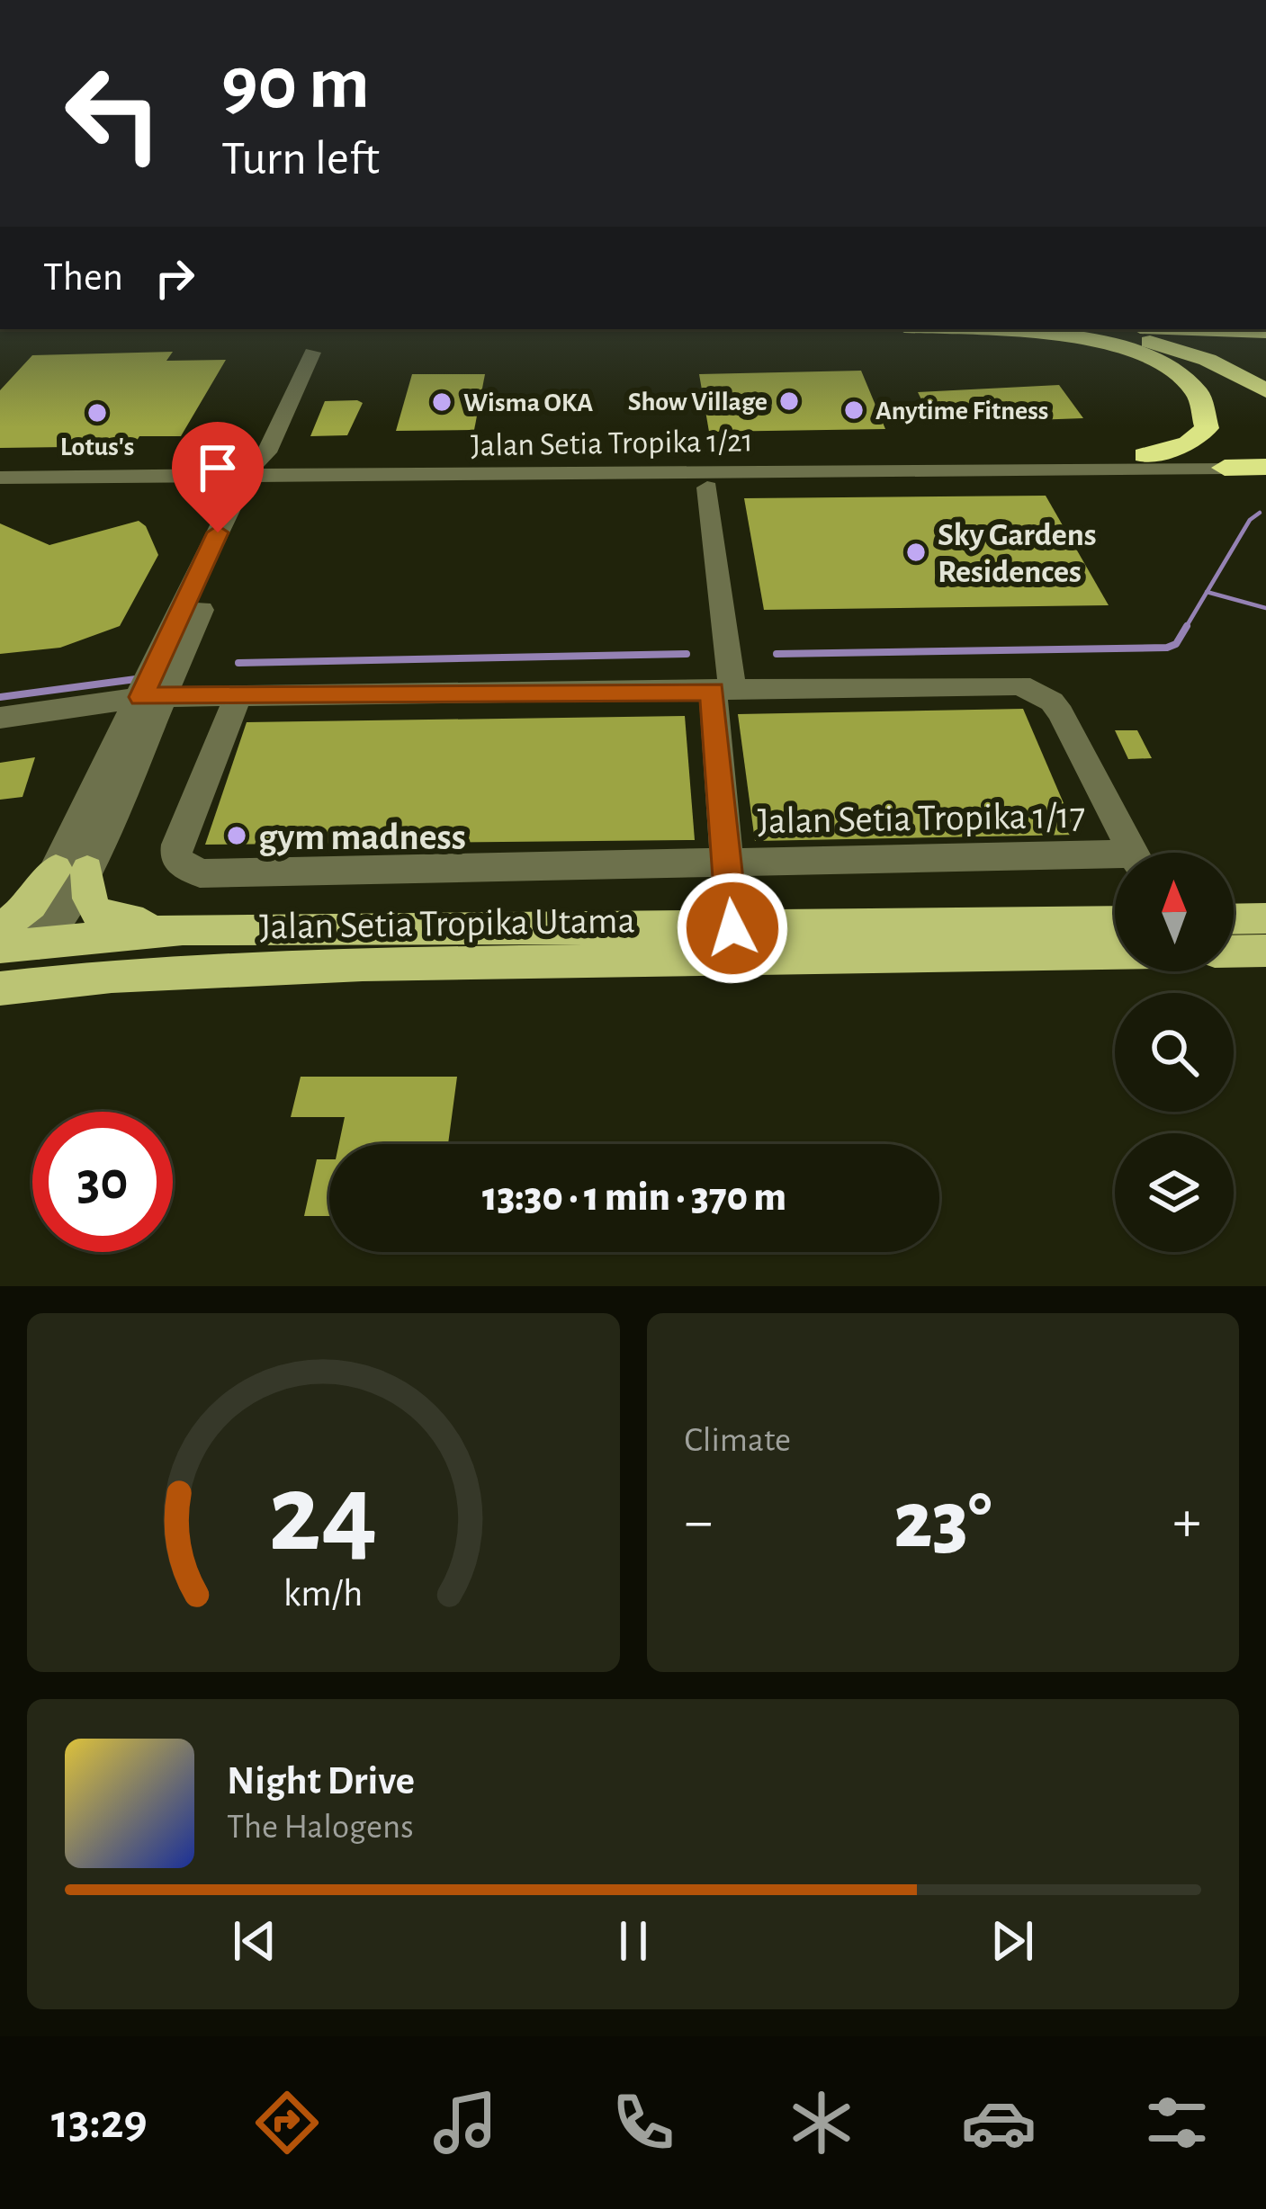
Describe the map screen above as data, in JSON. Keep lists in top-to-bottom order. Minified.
{"streets":{"main road":["Jalan Setia Tropika Utama"],"street":["Jalan Setia Tropika 1/21","Jalan Setia Tropika 1/17"]},"places":["Show Village","Wisma OKA","Anytime Fitness","Lotus's","Sky Gardens Residences","gym madness"],"north":"top","page":{"turn":["90 m","Turn left"],"then":"Then","limit":"30","trip":"13:30 · 1 min · 370 m","tile":"Climate","heat":["−","23°","+"],"song":["Night Drive","The Halogens"],"tabs":"13:29","gauge":["24","km/h"]}}
